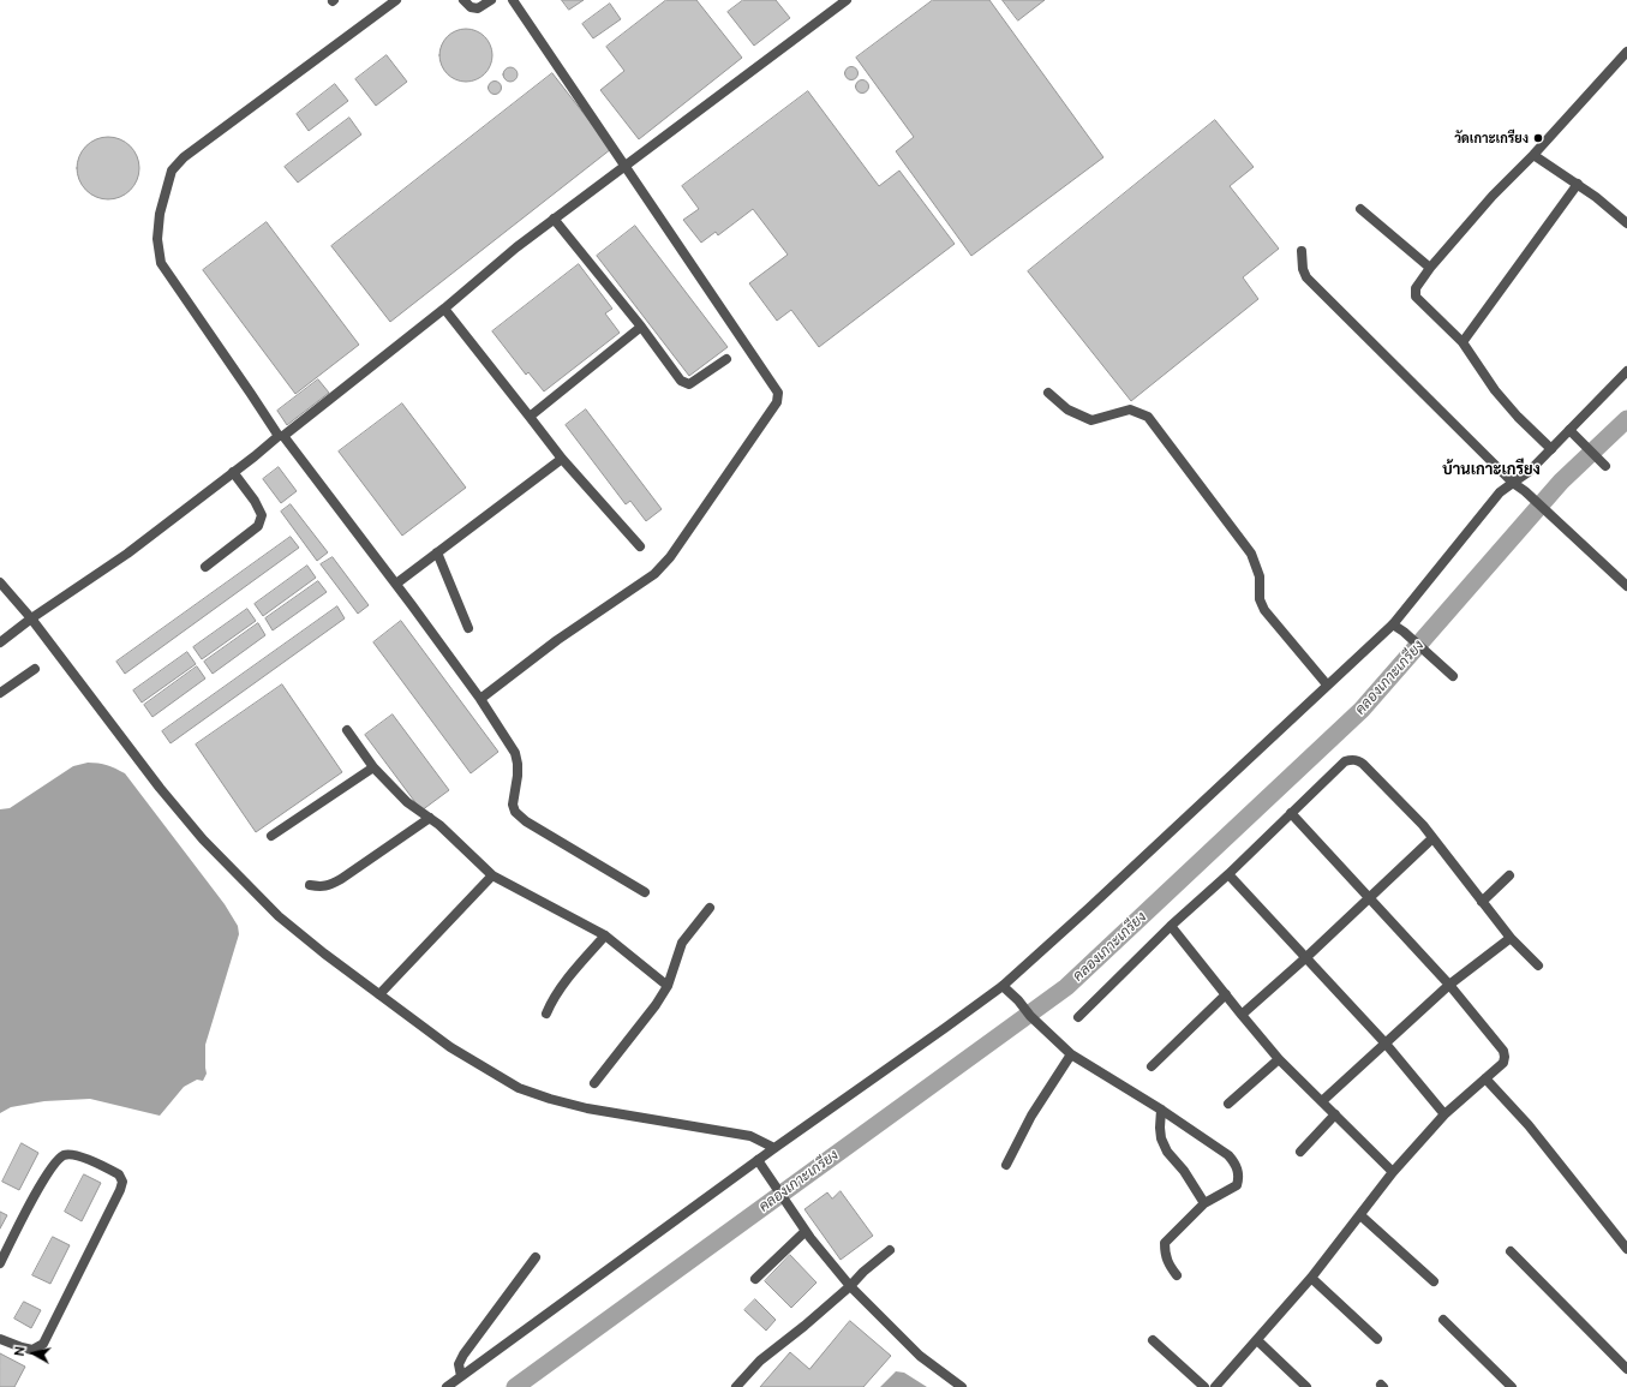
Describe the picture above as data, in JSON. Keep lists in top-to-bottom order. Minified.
{"districts":["บ้านเกาะเกรียง"],"water":["คลองเกาะเกรียง"],"places":["วัดเกาะเกรียง"],"north":"left"}
